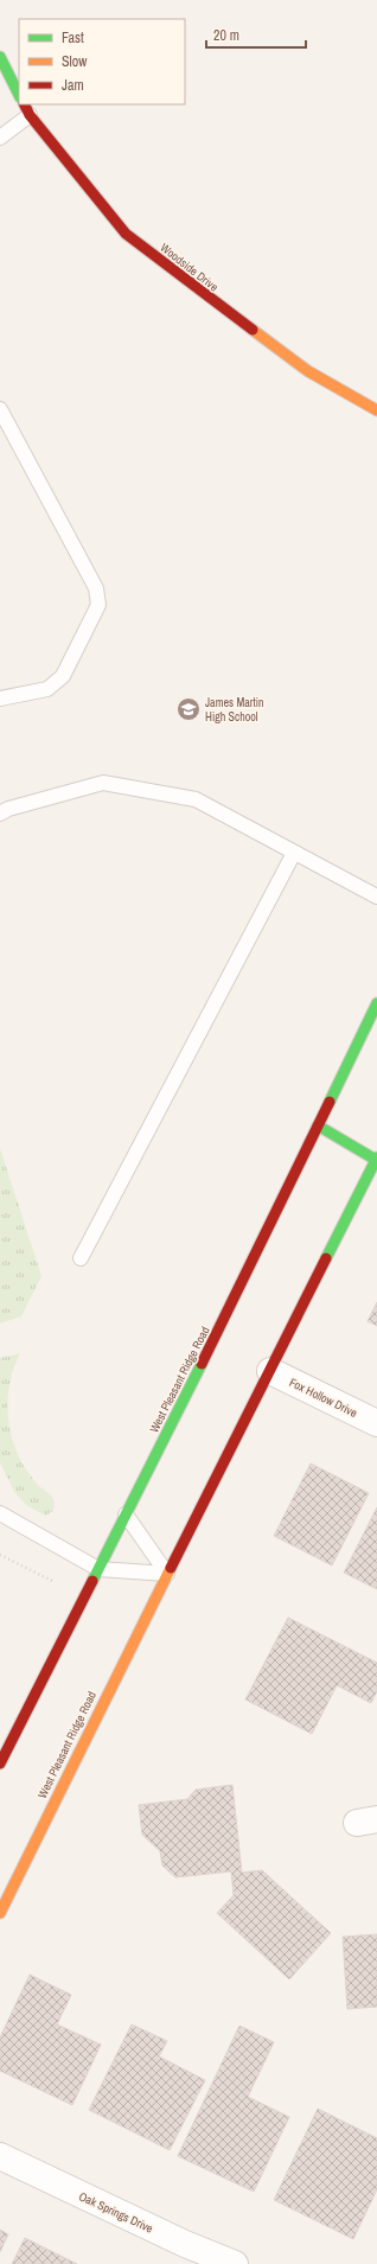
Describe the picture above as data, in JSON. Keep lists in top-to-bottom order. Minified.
{"streets":{"main road":["Woodside Drive","West Pleasant Ridge Road"],"street":["Fox Hollow Drive","Oak Springs Drive"]},"crossings":[["West Pleasant Ridge Road","Fox Hollow Drive"]],"places":{"school or university":["James Martin High School"]},"legend":["Fast","Slow","Jam"],"scale_bar":"20 m"}
